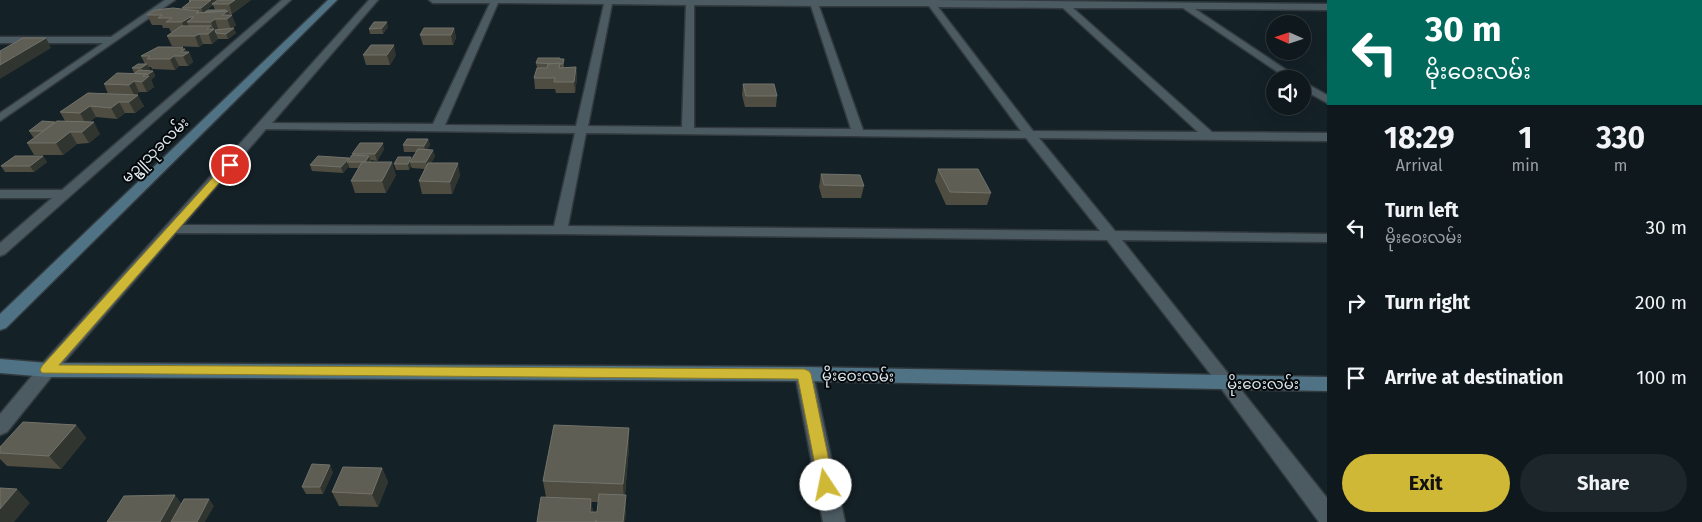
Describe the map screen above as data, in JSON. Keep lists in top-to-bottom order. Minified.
{"streets":{"street":["မဥ္ဇူသုခလမ်း","မိုးဝေးလမ်း"]},"north":"left","page":{"turn":["30 m","မိုးဝေးလမ်း"],"eta":["18:29","Arrival","1","min","330","m"],"list":[{"name":"Turn left","note":"မိုးဝေးလမ်း","value":"30 m"},{"name":"Turn right","value":"200 m"},{"name":"Arrive at destination","value":"100 m"}],"buttons":["Exit","Share"]}}
